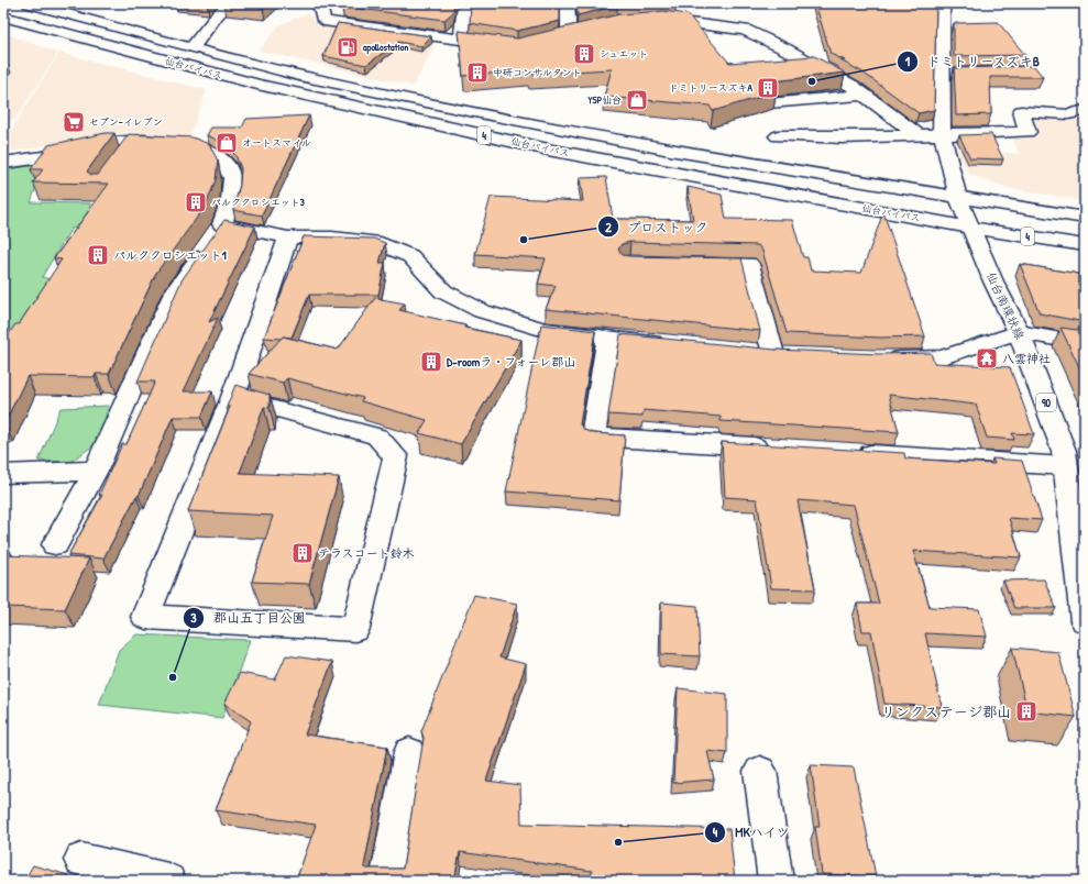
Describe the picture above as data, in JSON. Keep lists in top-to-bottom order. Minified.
{"streets":{"main road":["仙台バイパス","4","仙台南環状線","90"]},"crossings":[["仙台バイパス","仙台南環状線"]],"places":{"fuel station":["apollostation"],"building":["シュエット","中研コンサルタント","ドミトリースズキA","パルククロシエット3","パルククロシエット1","D-roomラ・フォーレ郡山","テラスコート鈴木","リンクステージ郡山"],"other":["ドミトリースズキB","プロストック","郡山五丁目公園","MKハイツ"],"shop":["YSP仙台","オートスマイル"],"supermarket":["セブン-イレブン"],"temple":["八雲神社"]}}
